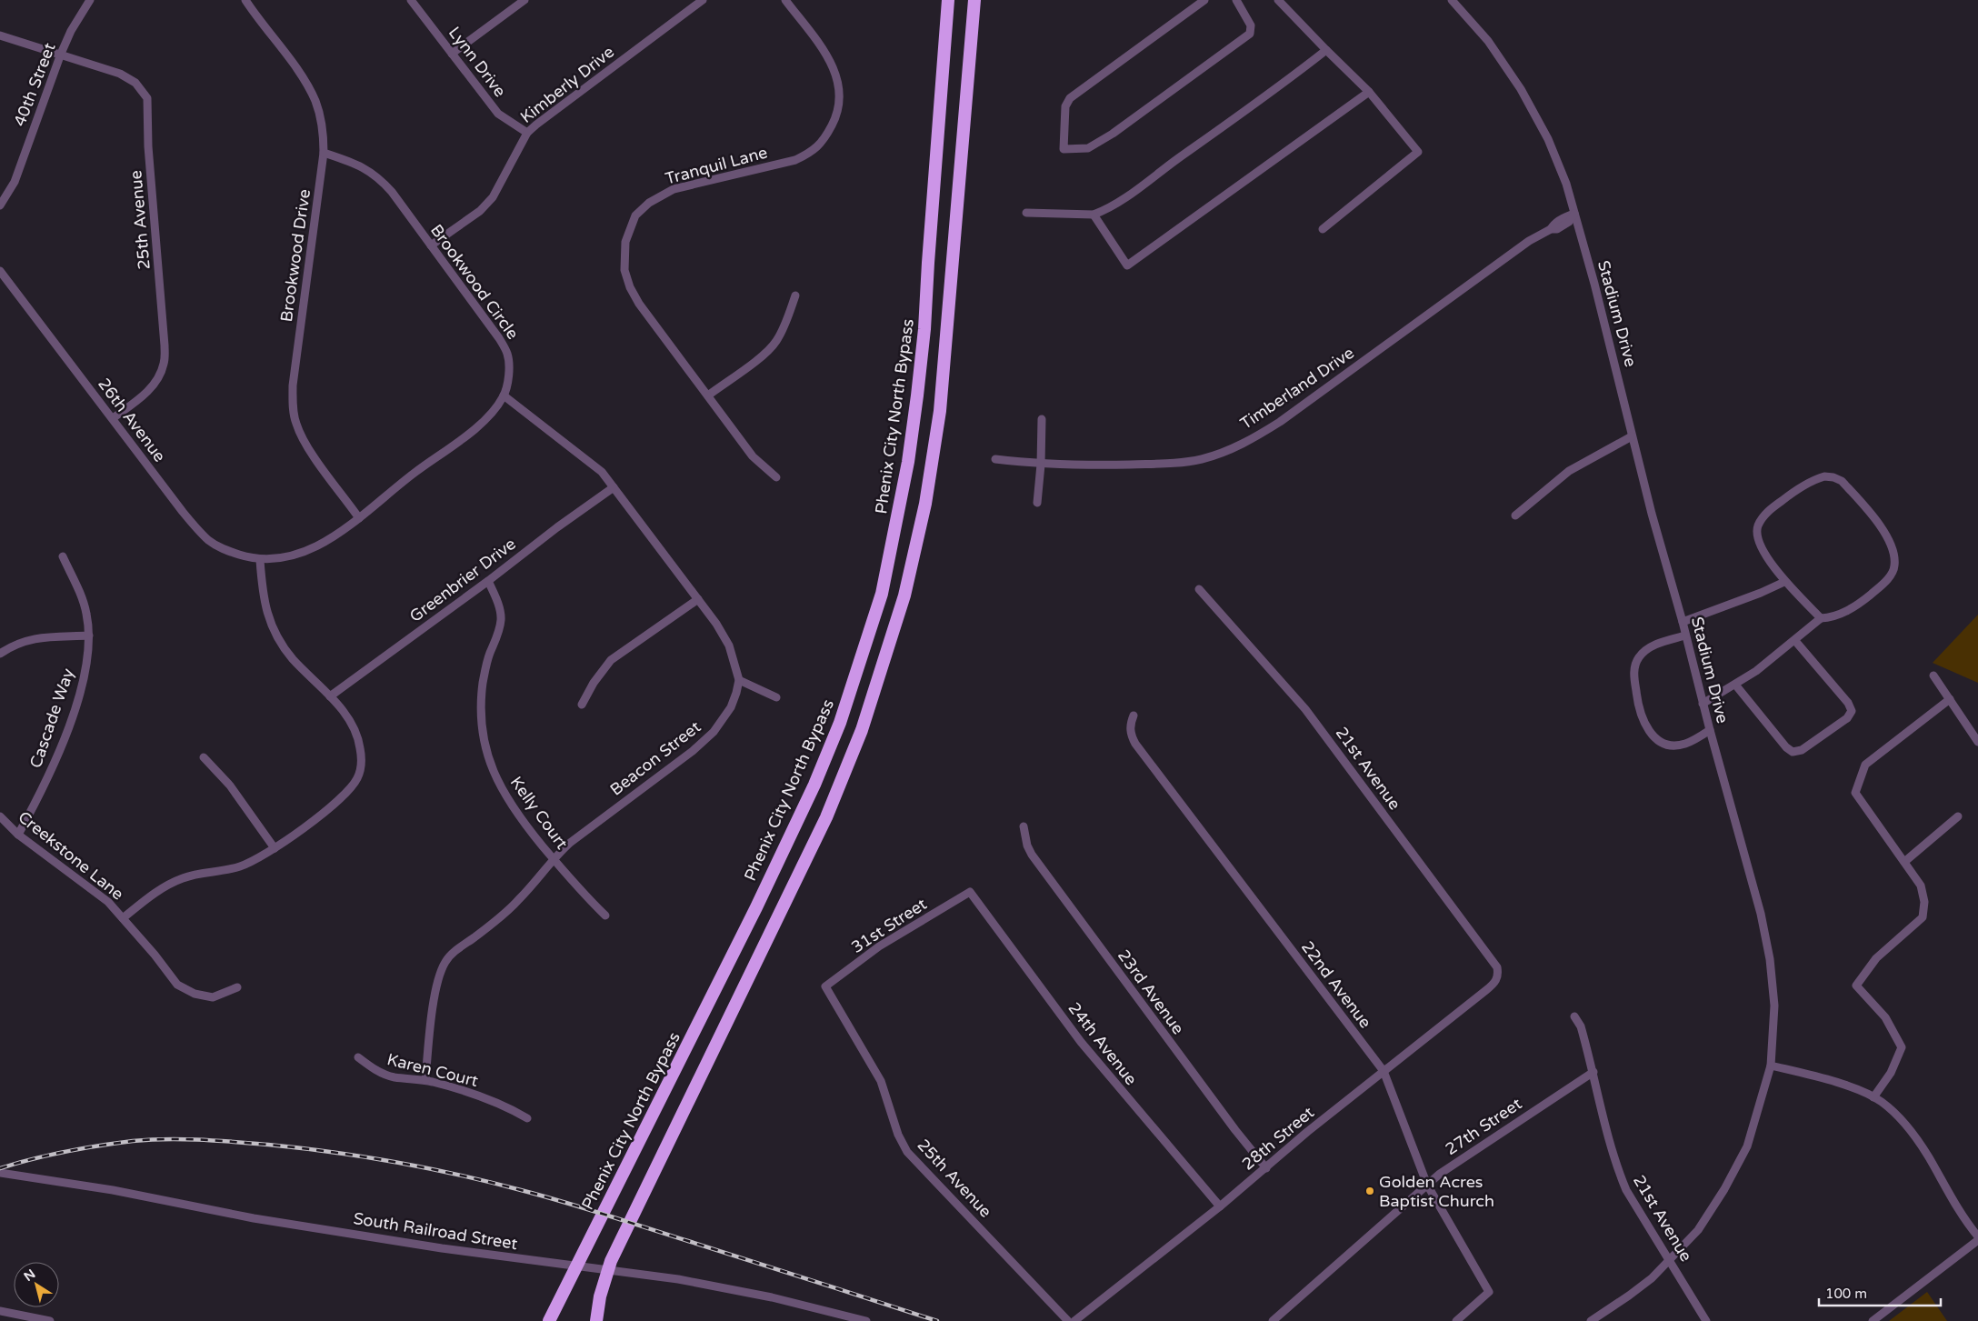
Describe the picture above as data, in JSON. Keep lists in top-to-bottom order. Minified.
{"streets":{"highway":["Phenix City North Bypass"],"street":["Lynn Drive","40th Street","Kimberly Drive","Tranquil Lane","25th Avenue","Brookwood Drive","Brookwood Circle","Stadium Drive","Timberland Drive","26th Avenue","Greenbrier Drive","Cascade Way","Beacon Street","21st Avenue","Kelly Court","Creekstone Lane","31st Street","22nd Avenue","23rd Avenue","24th Avenue","Karen Court","27th Street","28th Street","South Railroad Street"]},"crossings":[["Lynn Drive","Kimberly Drive"],["40th Street","25th Avenue"],["Kimberly Drive","Brookwood Circle"],["25th Avenue","26th Avenue"],["25th Avenue","31st Street"],["Brookwood Drive","Brookwood Circle"],["Brookwood Circle","26th Avenue"],["Stadium Drive","Timberland Drive"],["Stadium Drive","21st Avenue"],["Greenbrier Drive","Kelly Court"],["Cascade Way","Creekstone Lane"],["Beacon Street","Kelly Court"],["Beacon Street","Karen Court"],["21st Avenue","27th Street"],["21st Avenue","28th Street"],["31st Street","24th Avenue"],["22nd Avenue","27th Street"],["22nd Avenue","28th Street"],["23rd Avenue","28th Street"],["24th Avenue","28th Street"]],"places":["Golden Acres Baptist Church"],"scale_bar":"100 m","north":"top left"}
